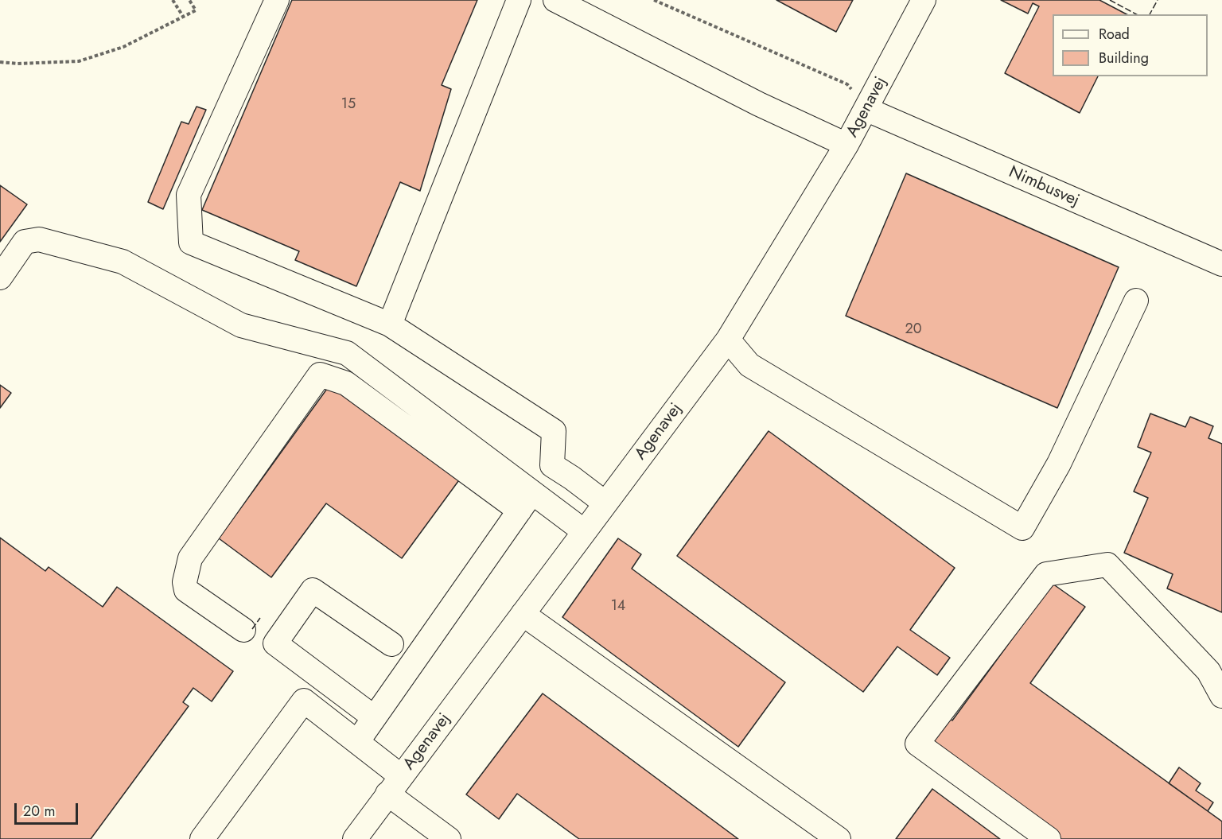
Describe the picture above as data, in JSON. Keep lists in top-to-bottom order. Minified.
{"streets":{"street":["Agenavej","Nimbusvej"]},"crossings":[["Agenavej","Nimbusvej"]],"house_numbers":["15","20","14"],"legend":["Road","Building"],"scale_bar":"20 m"}
